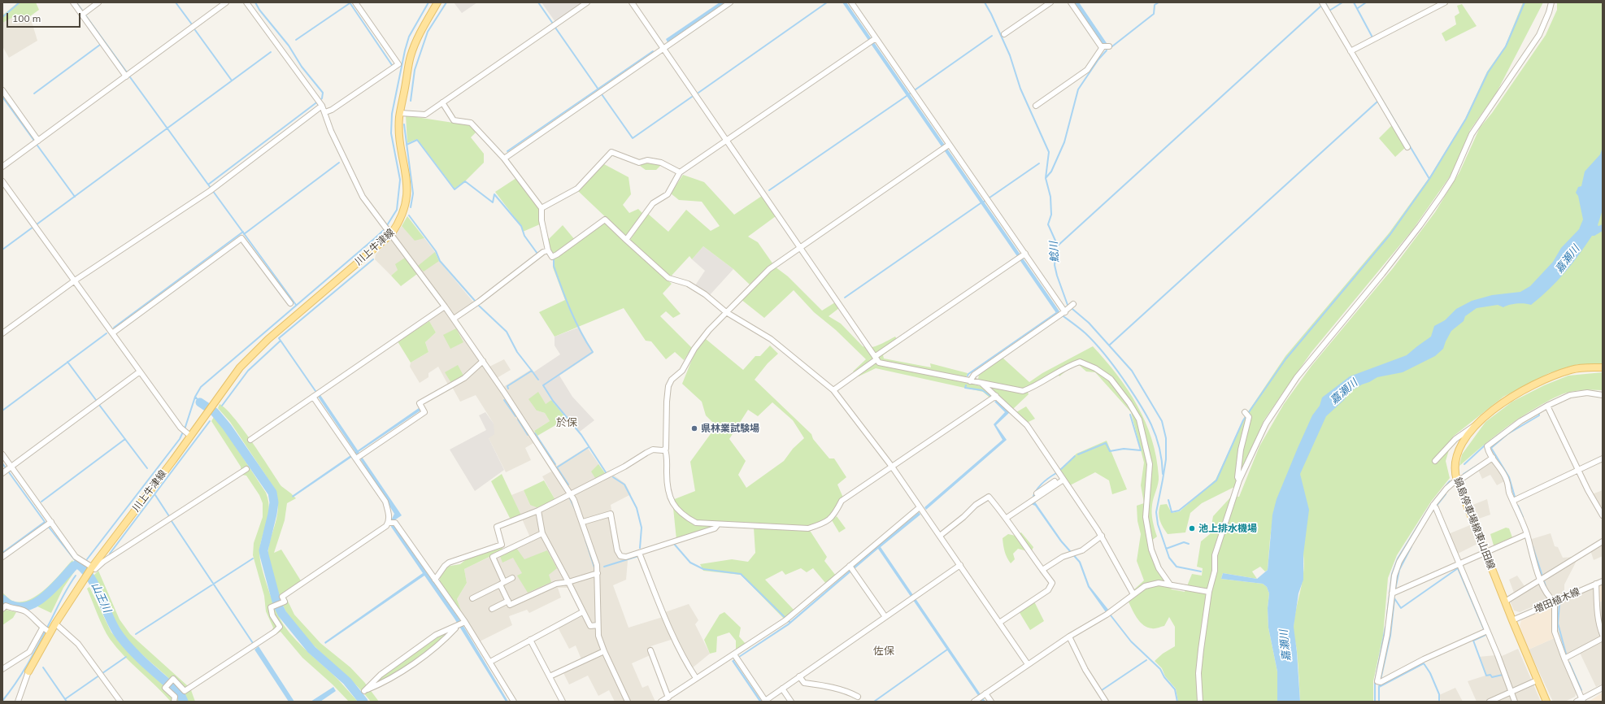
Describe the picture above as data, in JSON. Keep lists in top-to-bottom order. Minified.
{"streets":{"main road":["川上牛津線","鍋島停車場線東山田線"],"street":["増田植木線"]},"crossings":[["鍋島停車場線東山田線","増田植木線"]],"districts":["於保","佐保"],"water":["鯰川","嘉瀬川","山王川"],"places":["県林業試験場","池上排水機場"],"scale_bar":"100 m"}
